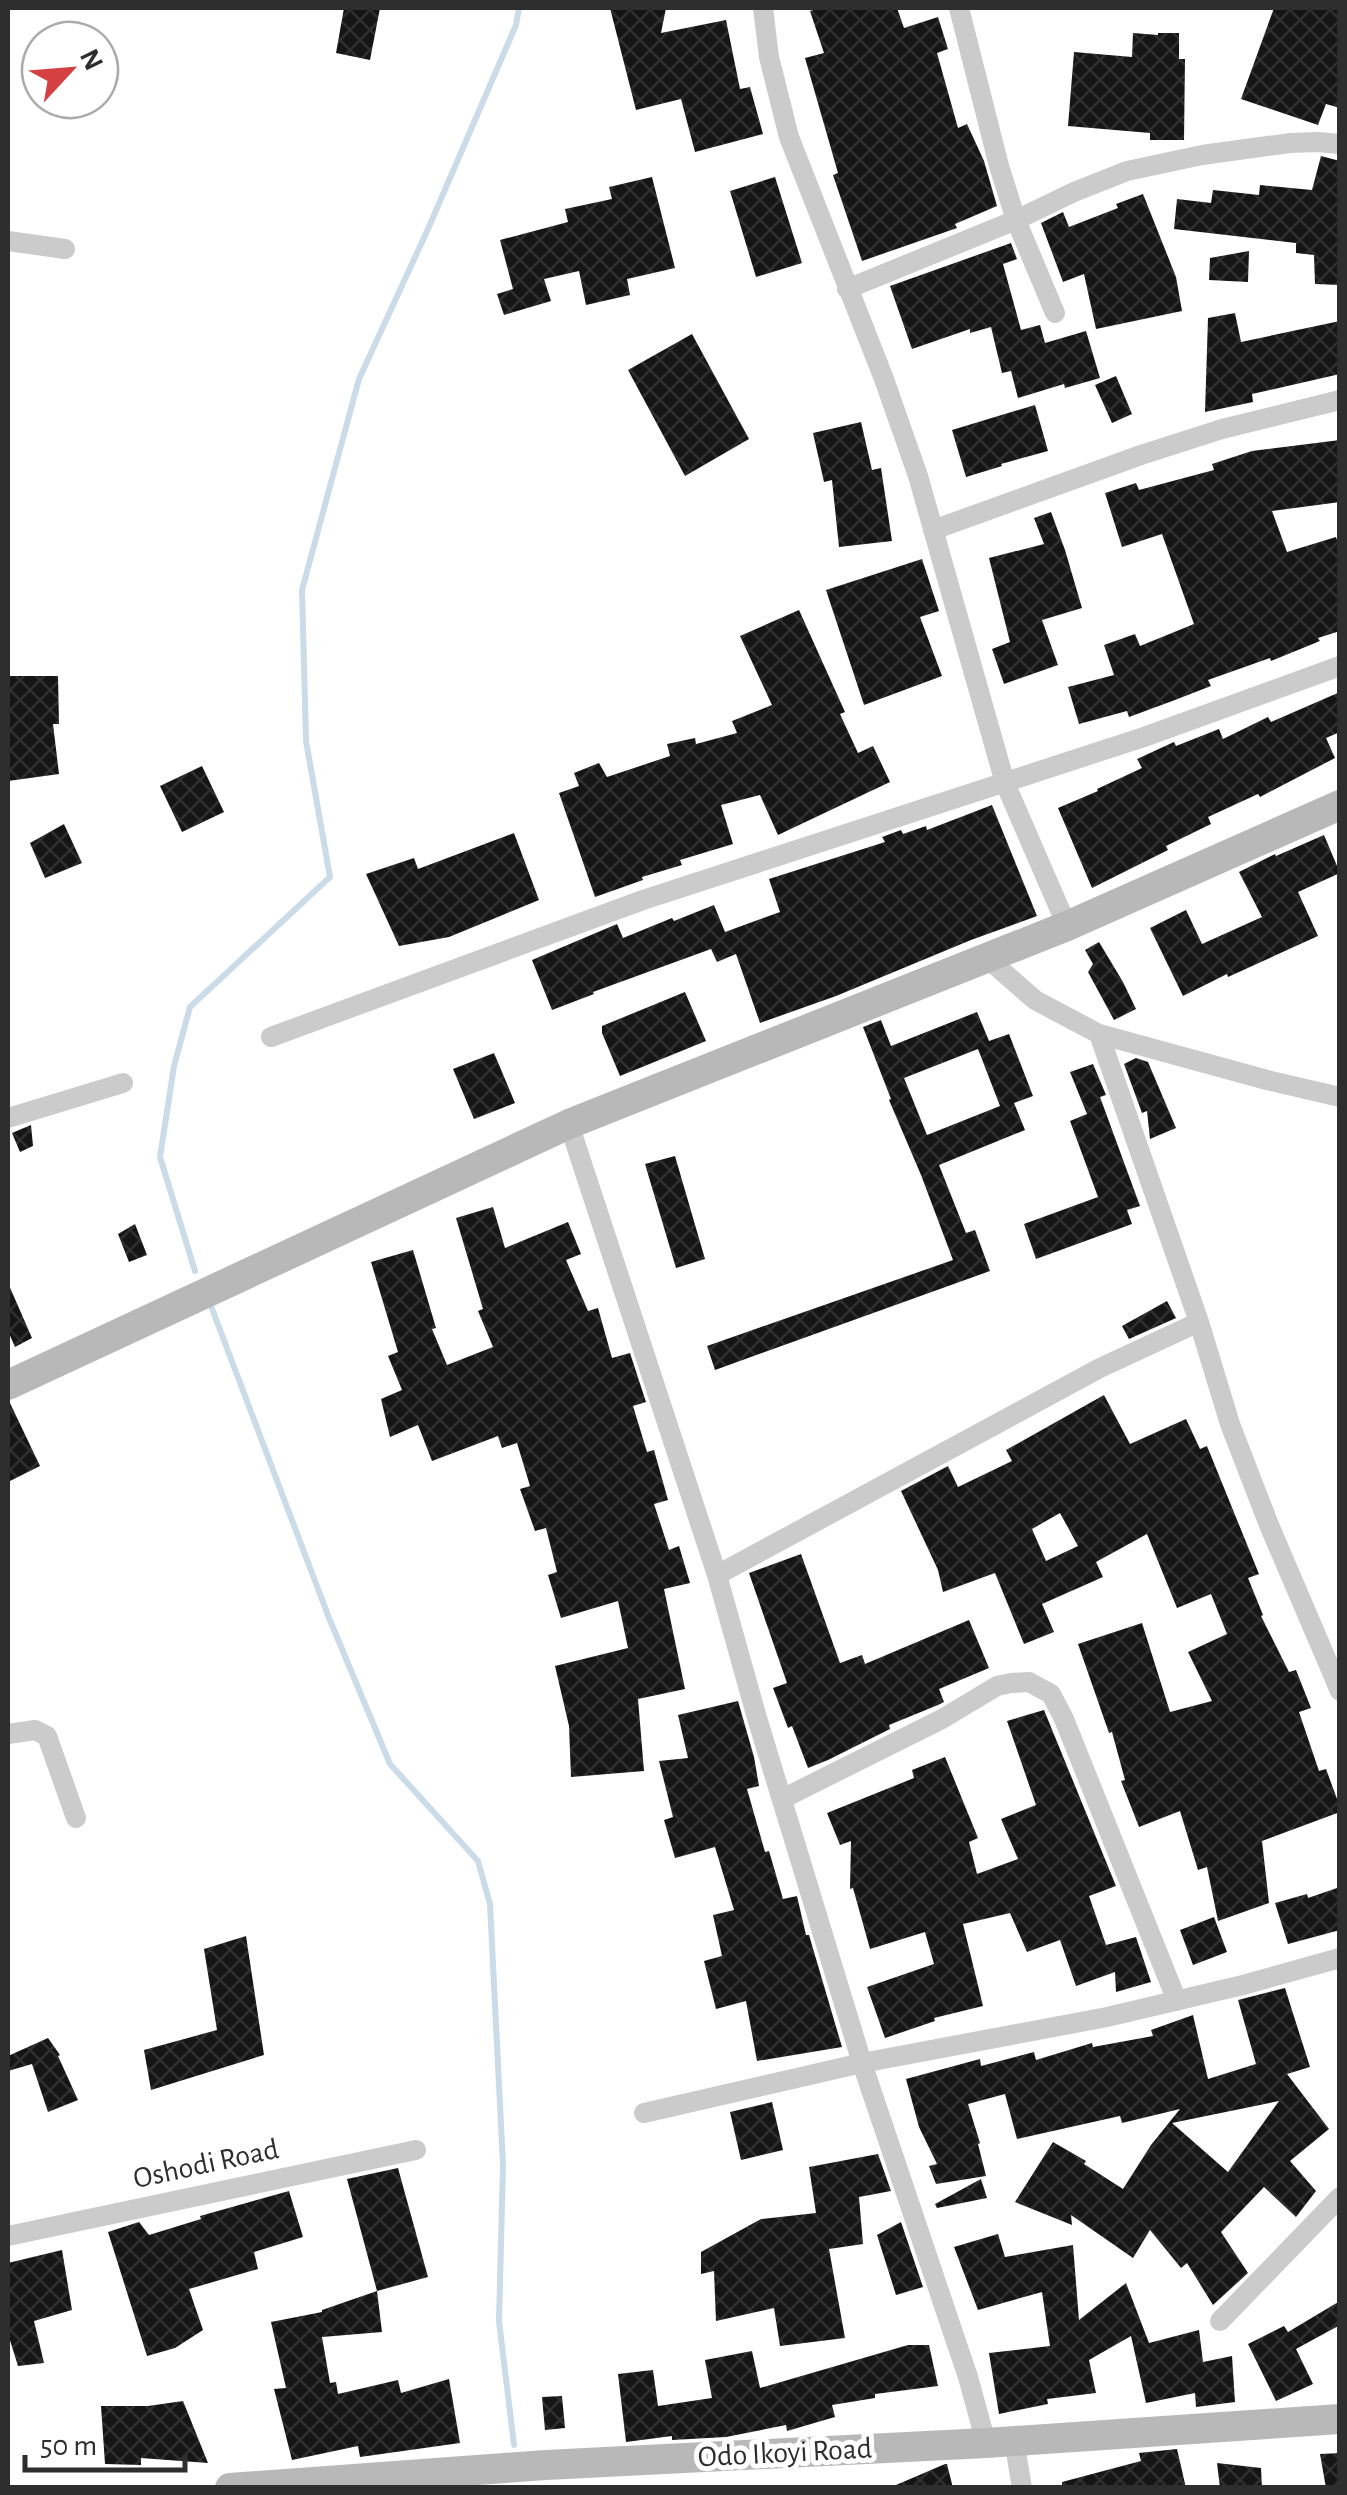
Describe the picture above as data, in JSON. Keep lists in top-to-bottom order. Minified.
{"streets":{"street":["Oshodi Road","Odo Ikoyi Road"]},"scale_bar":"50 m","north":"top right"}
